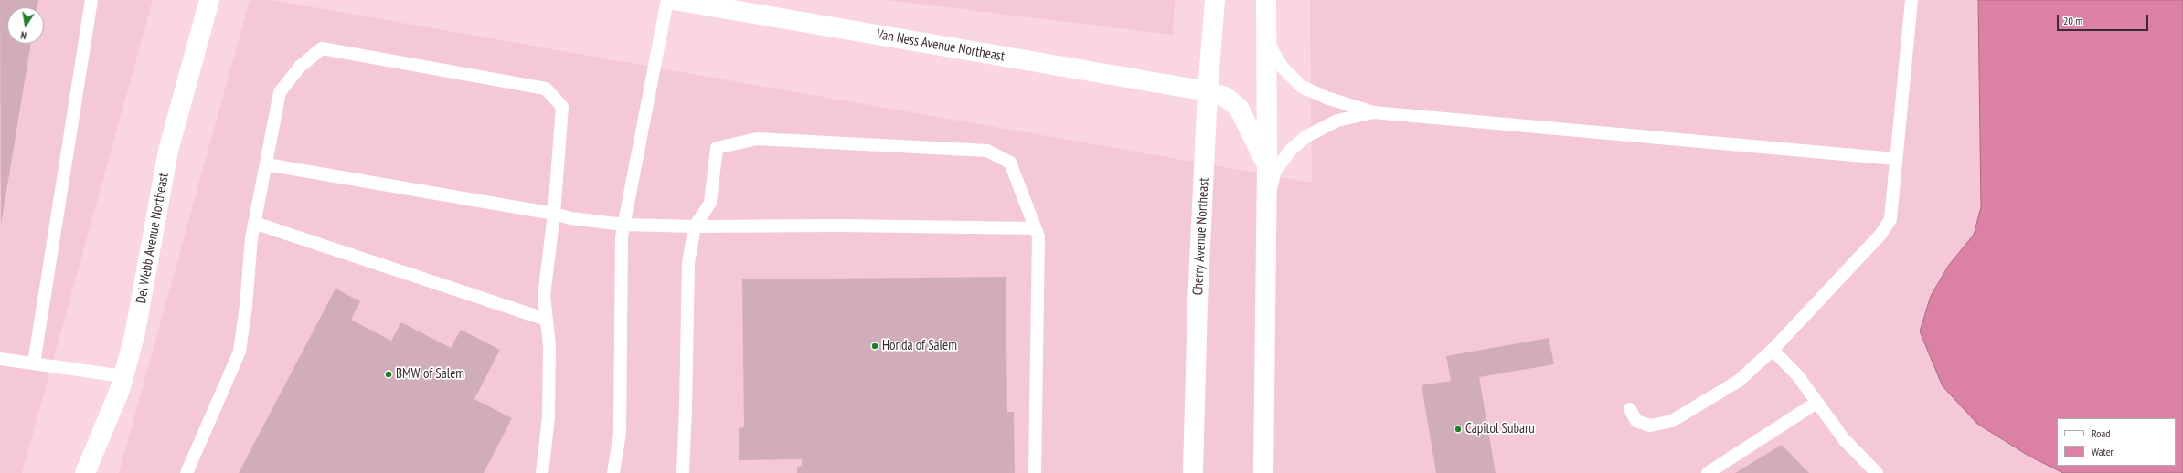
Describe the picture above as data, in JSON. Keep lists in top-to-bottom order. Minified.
{"streets":{"main road":["Van Ness Avenue Northeast","Cherry Avenue Northeast","Del Webb Avenue Northeast"]},"crossings":[["Van Ness Avenue Northeast","Cherry Avenue Northeast"]],"places":["Honda of Salem","BMW of Salem","Capitol Subaru"],"legend":["Road","Water"],"scale_bar":"20 m","north":"bottom"}
